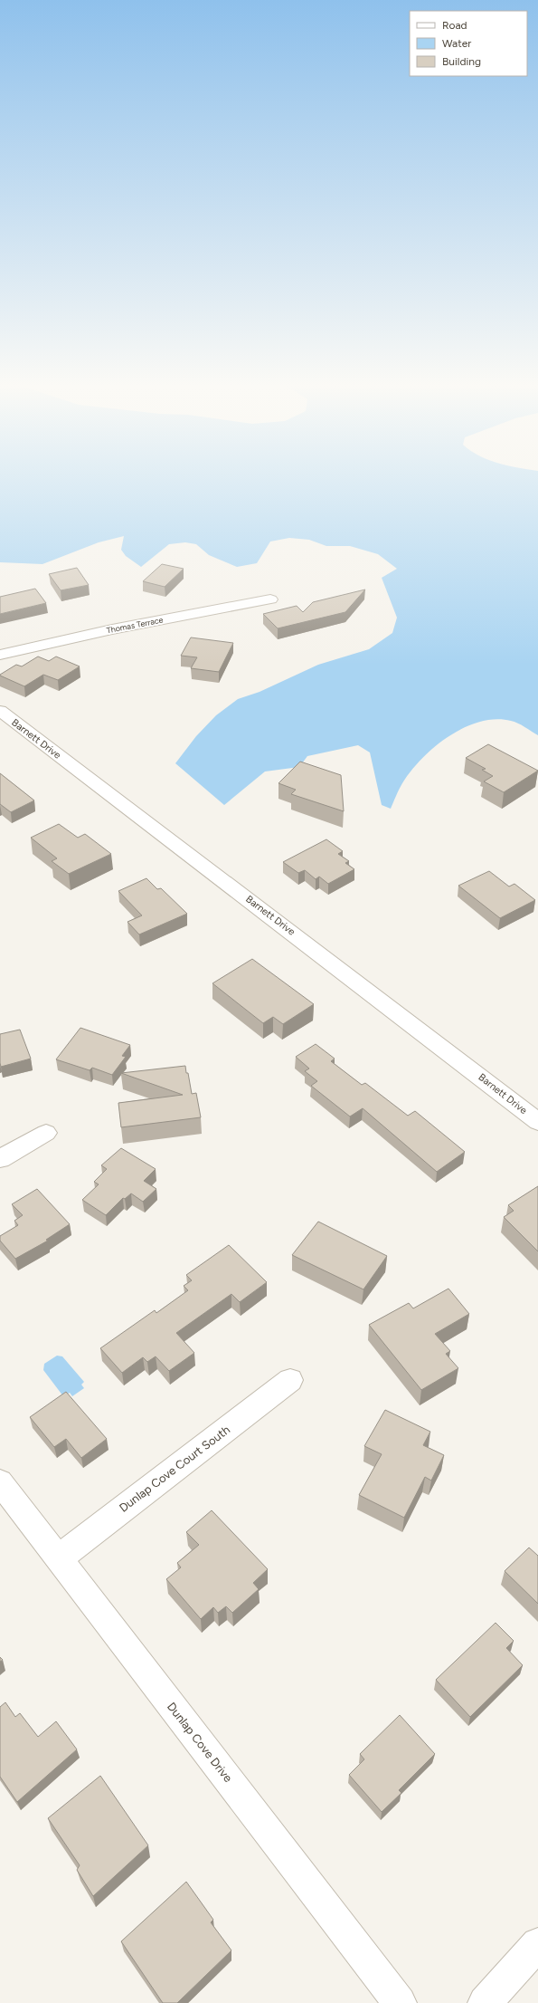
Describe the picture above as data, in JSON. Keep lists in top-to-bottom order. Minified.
{"streets":{"street":["Thomas Terrace","Barnett Drive","Dunlap Cove Court South","Dunlap Cove Drive"]},"crossings":[["Dunlap Cove Court South","Dunlap Cove Drive"]],"legend":["Road","Water","Building"]}
